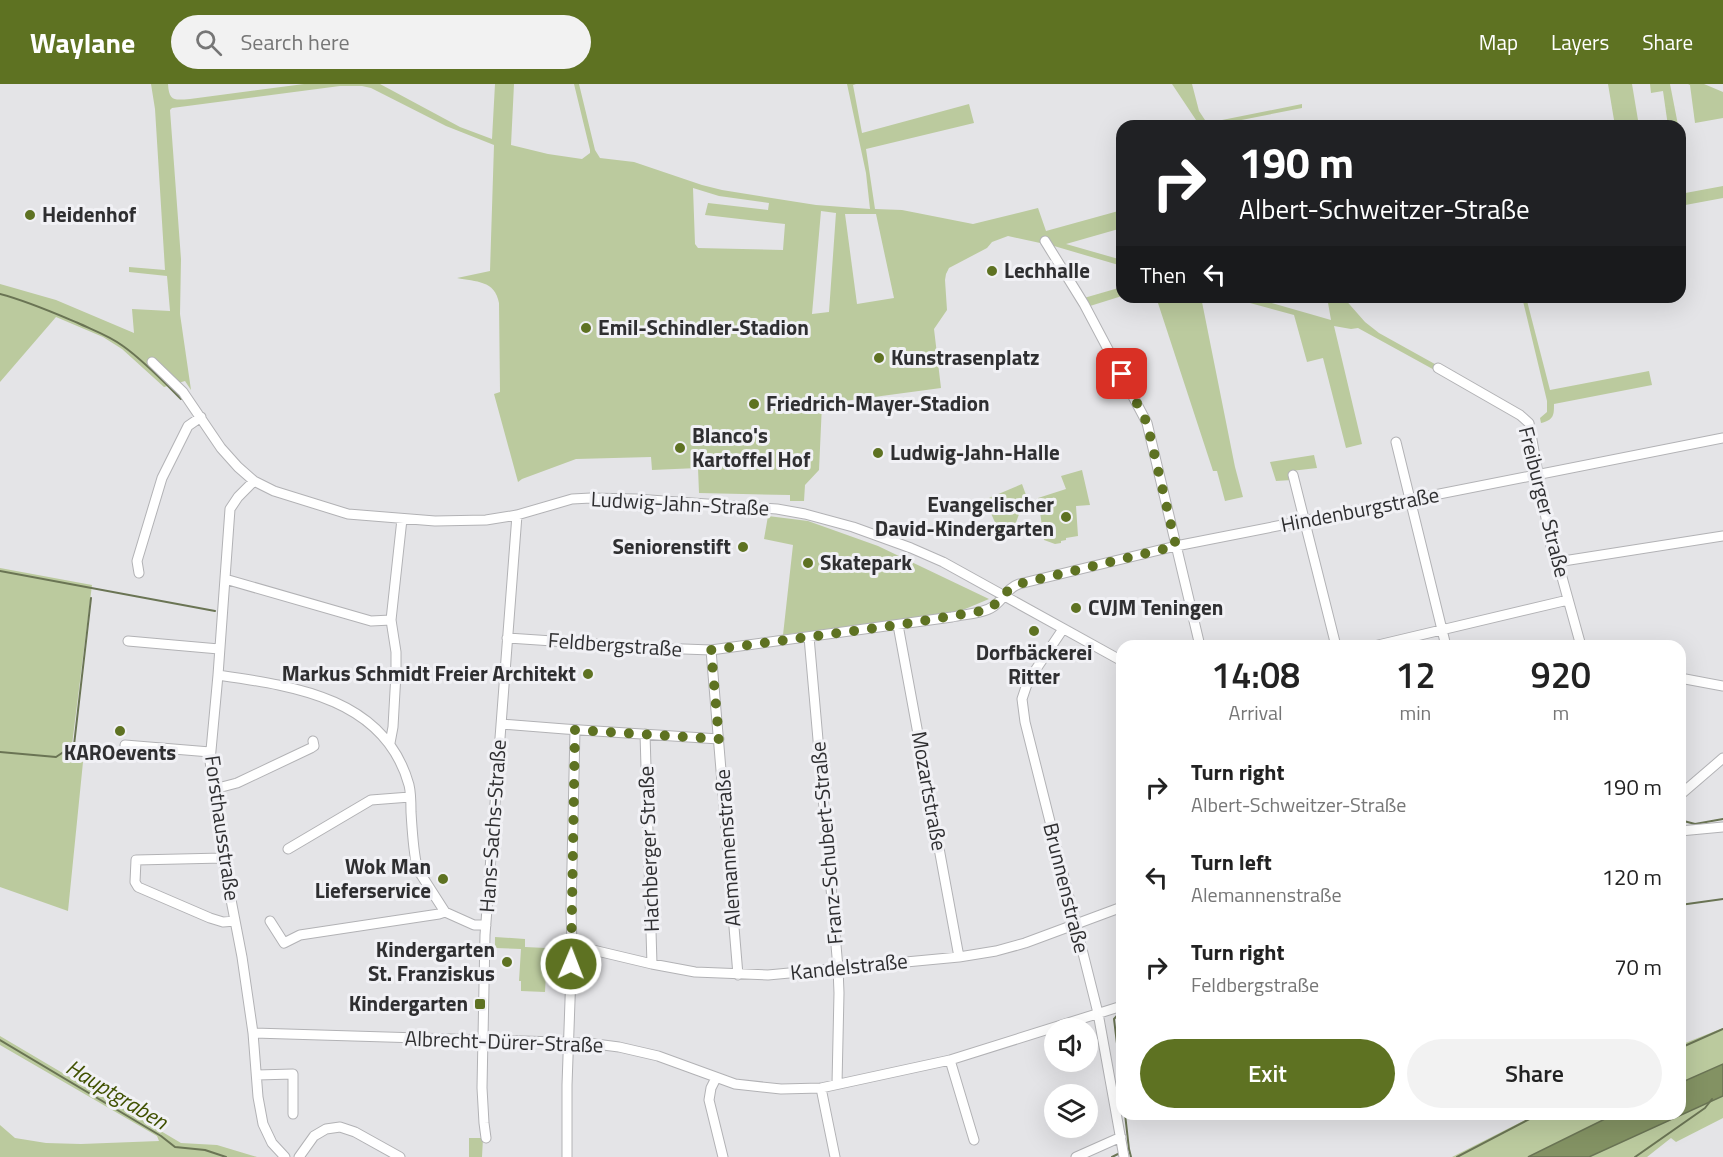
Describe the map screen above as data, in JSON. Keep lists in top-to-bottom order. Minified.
{"streets":{"street":["Freiburger Straße","Ludwig-Jahn-Straße","Hindenburgstraße","Feldbergstraße","Mozartstraße","Hans-Sachs-Straße","Forsthausstraße","Franz-Schubert-Straße","Alemannenstraße","Hachberger Straße","Brunnenstraße","Kandelstraße","Albrecht-Dürer-Straße"]},"crossings":[["Freiburger Straße","Hindenburgstraße"],["Ludwig-Jahn-Straße","Hindenburgstraße"],["Ludwig-Jahn-Straße","Feldbergstraße"],["Ludwig-Jahn-Straße","Hans-Sachs-Straße"],["Ludwig-Jahn-Straße","Forsthausstraße"],["Ludwig-Jahn-Straße","Brunnenstraße"],["Hindenburgstraße","Feldbergstraße"],["Feldbergstraße","Mozartstraße"],["Feldbergstraße","Hans-Sachs-Straße"],["Feldbergstraße","Franz-Schubert-Straße"],["Feldbergstraße","Alemannenstraße"],["Mozartstraße","Kandelstraße"],["Hans-Sachs-Straße","Albrecht-Dürer-Straße"],["Forsthausstraße","Albrecht-Dürer-Straße"],["Franz-Schubert-Straße","Kandelstraße"],["Franz-Schubert-Straße","Albrecht-Dürer-Straße"],["Alemannenstraße","Kandelstraße"],["Hachberger Straße","Kandelstraße"],["Brunnenstraße","Kandelstraße"],["Brunnenstraße","Albrecht-Dürer-Straße"]],"water":["Hauptgraben"],"places":{"other":["Heidenhof","Lechhalle","Emil-Schindler-Stadion","Kunstrasenplatz","Friedrich-Mayer-Stadion","Blanco's Kartoffel Hof","Ludwig-Jahn-Halle","Evangelischer David-Kindergarten","Seniorenstift","Skatepark","CVJM Teningen","Dorfbäckerei Ritter","Markus Schmidt Freier Architekt","KAROevents","Wok Man Lieferservice","Kindergarten St. Franziskus"],"transit":["Kindergarten"]},"page":{"header":"Waylane","search":"Search here","nav":["Map","Layers","Share"],"turn":["190 m","Albert-Schweitzer-Straße"],"then":"Then","eta":["14:08","Arrival","12","min","920","m"],"list":[{"name":"Turn right","note":"Albert-Schweitzer-Straße","value":"190 m"},{"name":"Turn left","note":"Alemannenstraße","value":"120 m"},{"name":"Turn right","note":"Feldbergstraße","value":"70 m"}],"buttons":["Exit","Share"]}}
